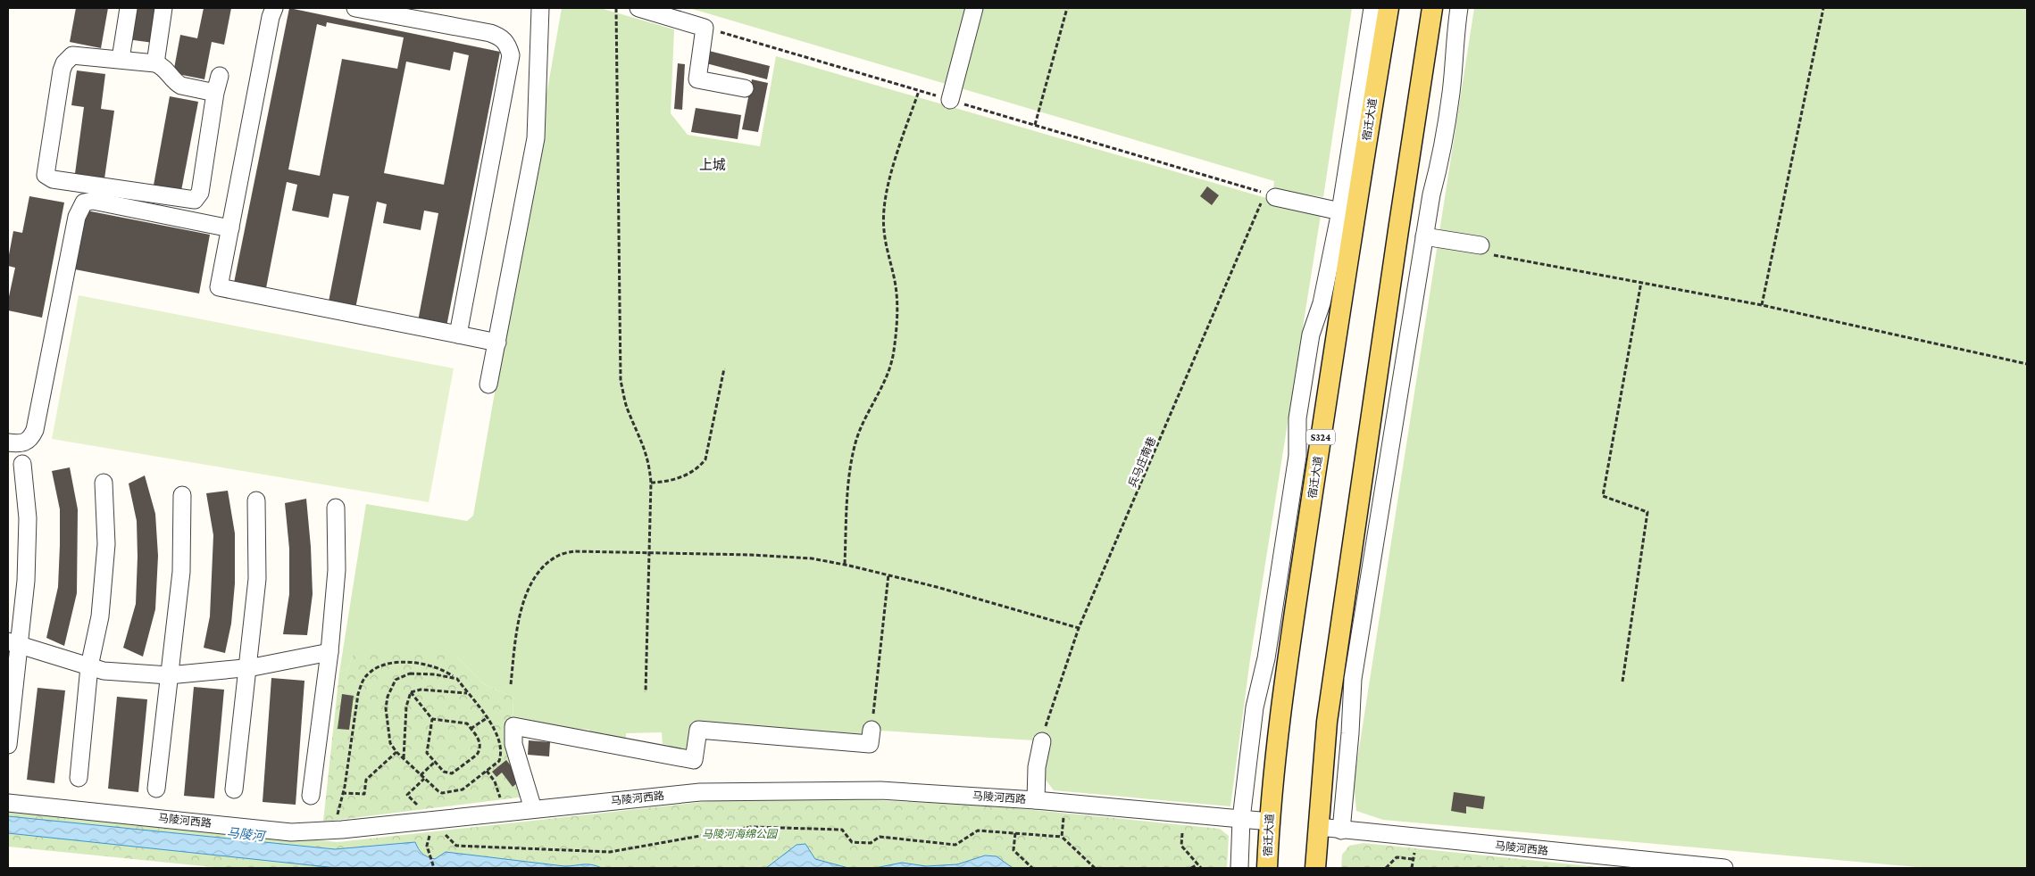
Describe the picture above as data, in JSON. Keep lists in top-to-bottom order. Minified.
{"streets":{"main road":["宿迁大道","S324"],"street":["马陵河西路"],"path":["兵马庄南巷"]},"crossings":[["宿迁大道","马陵河西路"]],"districts":["上城"],"water":["马陵河"],"parks":["马陵河海绵公园"]}
